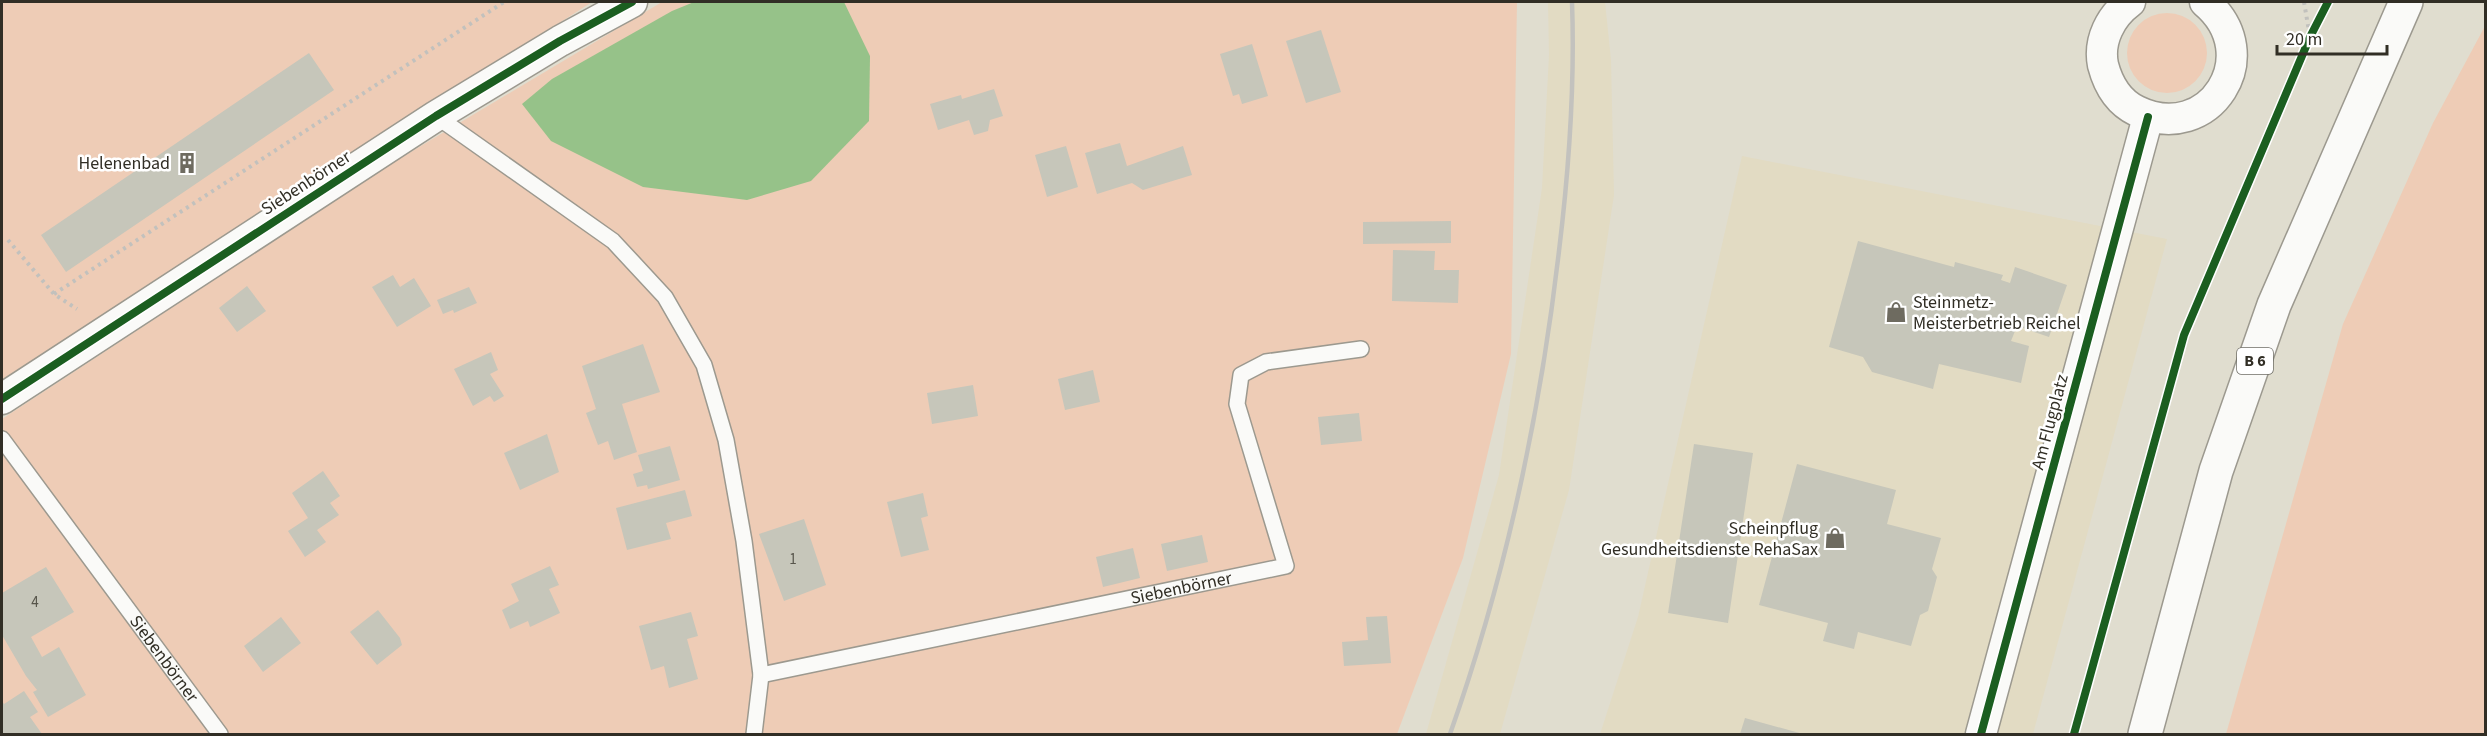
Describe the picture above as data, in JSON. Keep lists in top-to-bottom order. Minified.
{"streets":{"main road":["B 6"],"street":["Siebenbörner","Am Flugplatz"]},"places":{"building":["Helenenbad"],"shop":["Steinmetz- Meisterbetrieb Reichel","Scheinpflug Gesundheitsdienste RehaSax"]},"house_numbers":["1","4"],"scale_bar":"20 m"}
